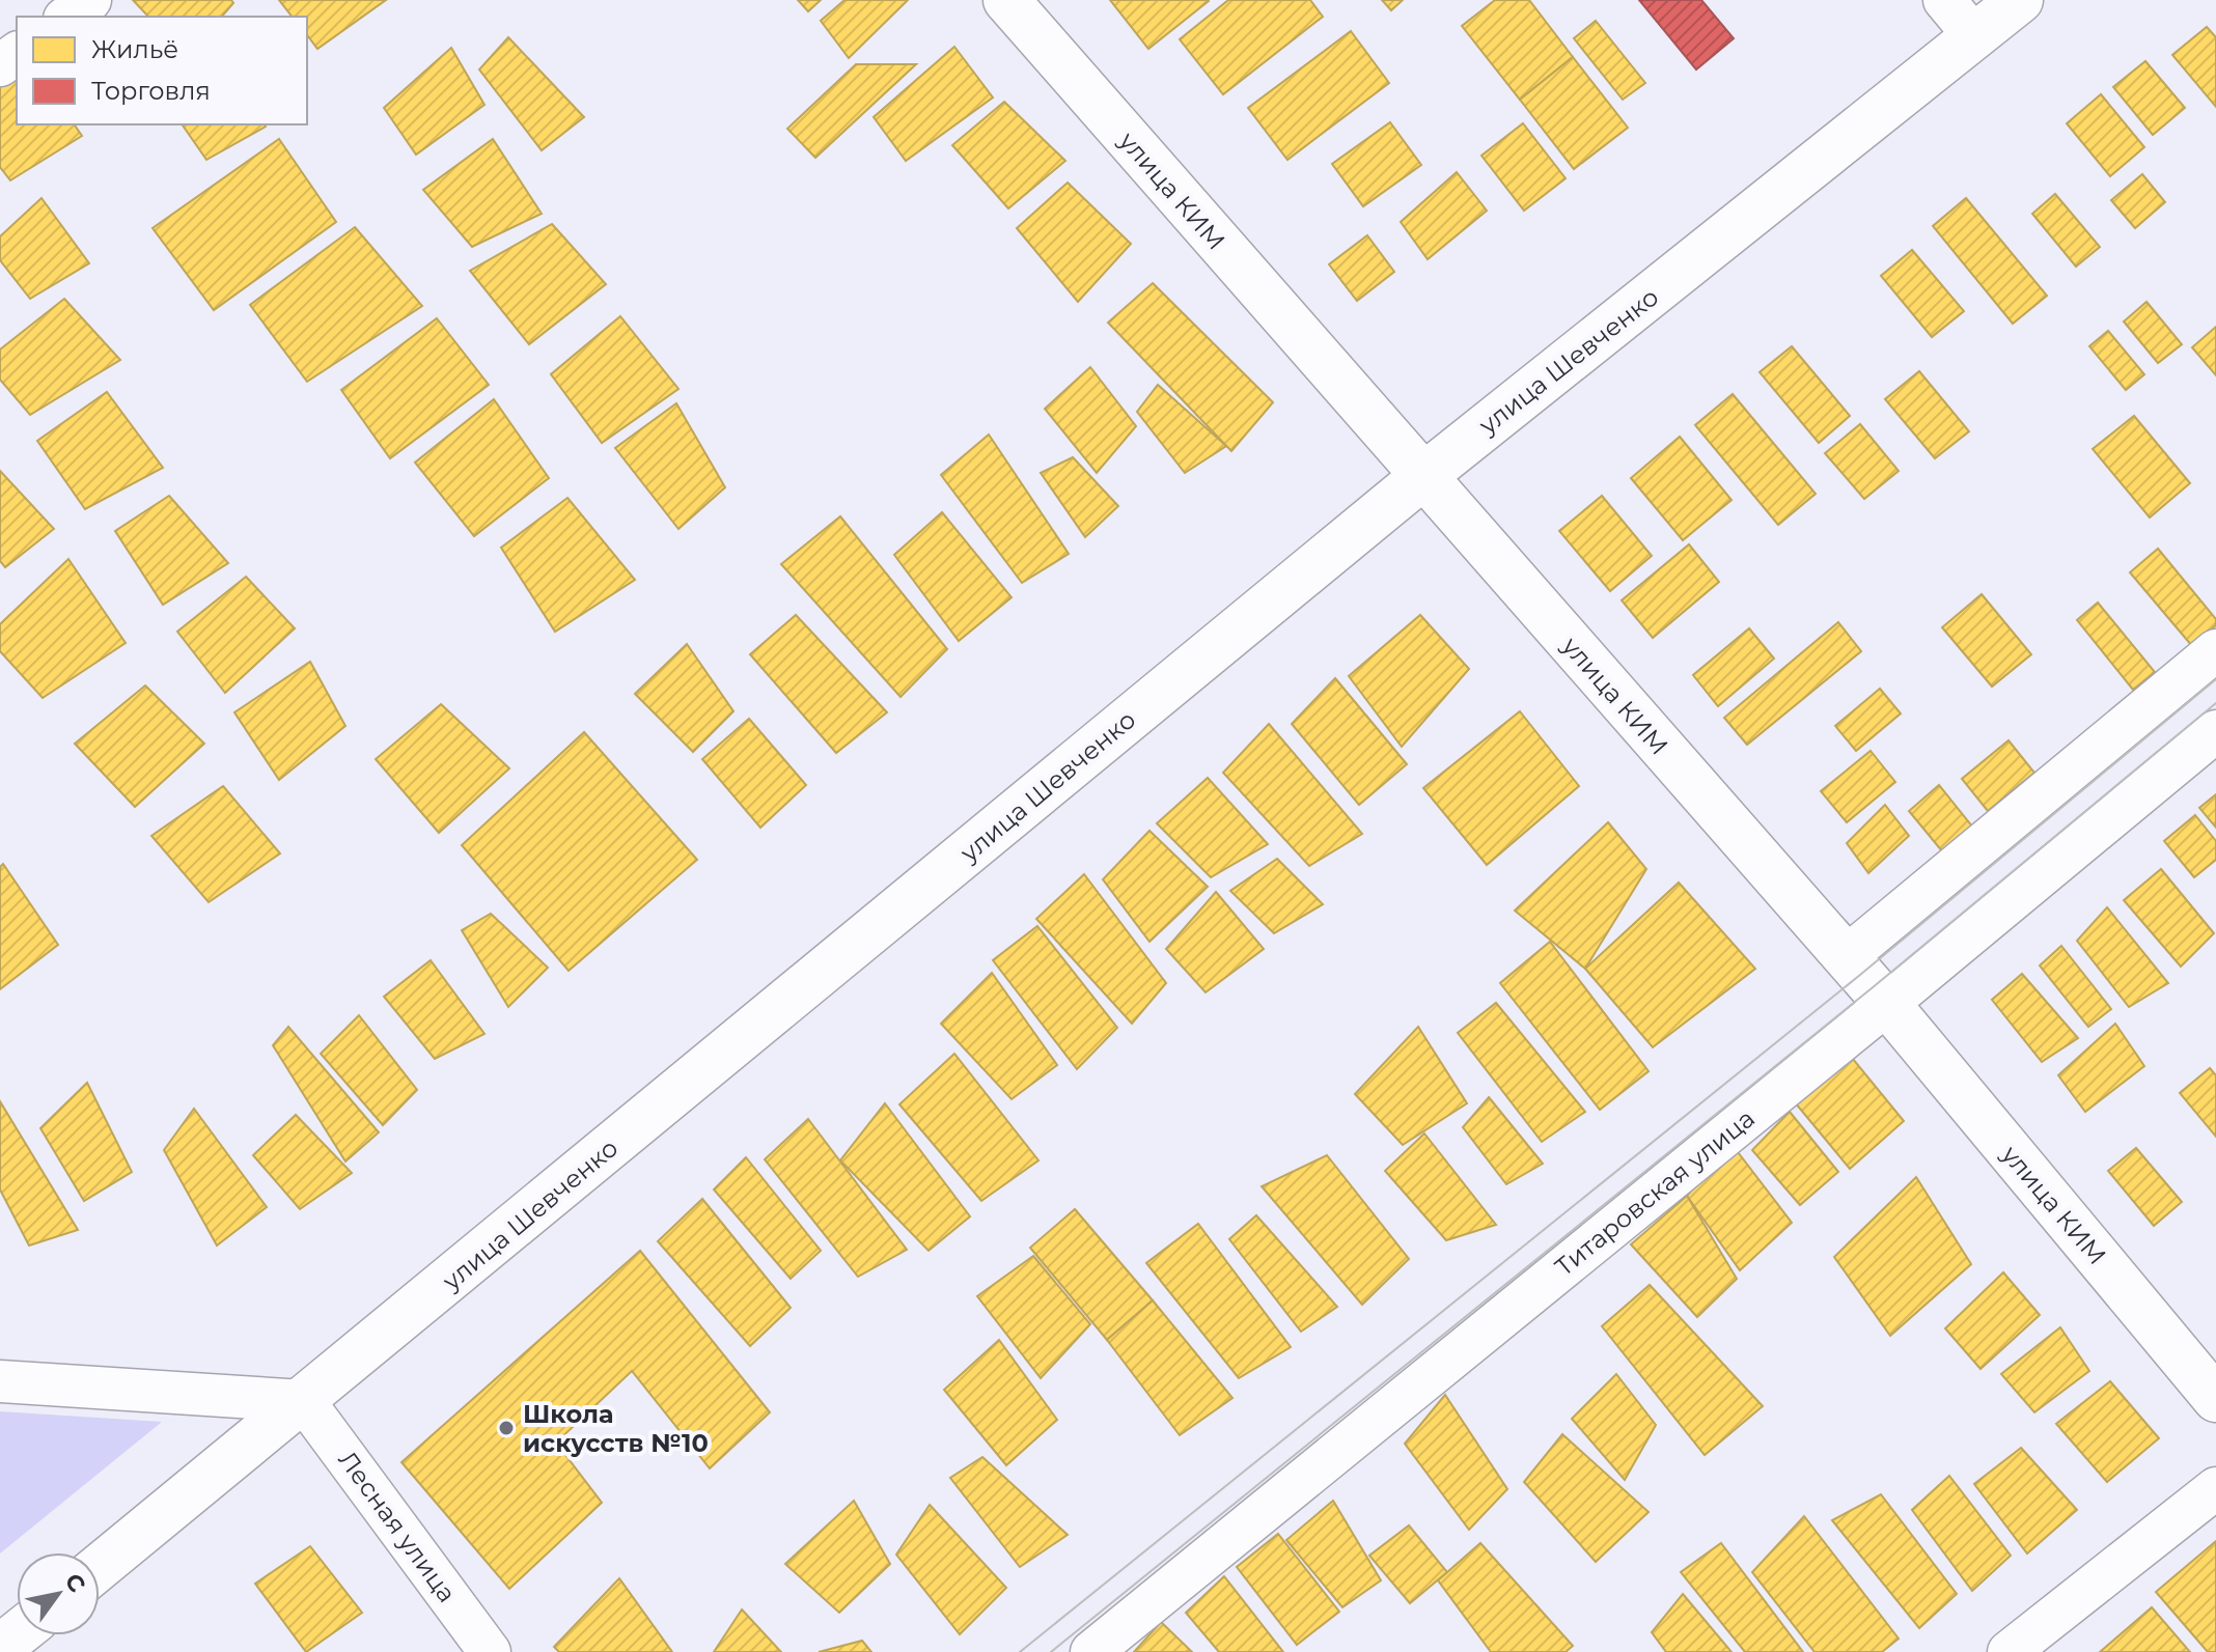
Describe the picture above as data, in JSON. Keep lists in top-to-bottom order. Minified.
{"streets":{"street":["улица КИМ","улица Шевченко","Титаровская улица","Лесная улица"]},"crossings":[["улица КИМ","улица Шевченко"],["улица КИМ","Титаровская улица"],["улица Шевченко","Лесная улица"]],"places":["Школа искусств №10"],"legend":["Жильё","Торговля"],"north":"top right"}
